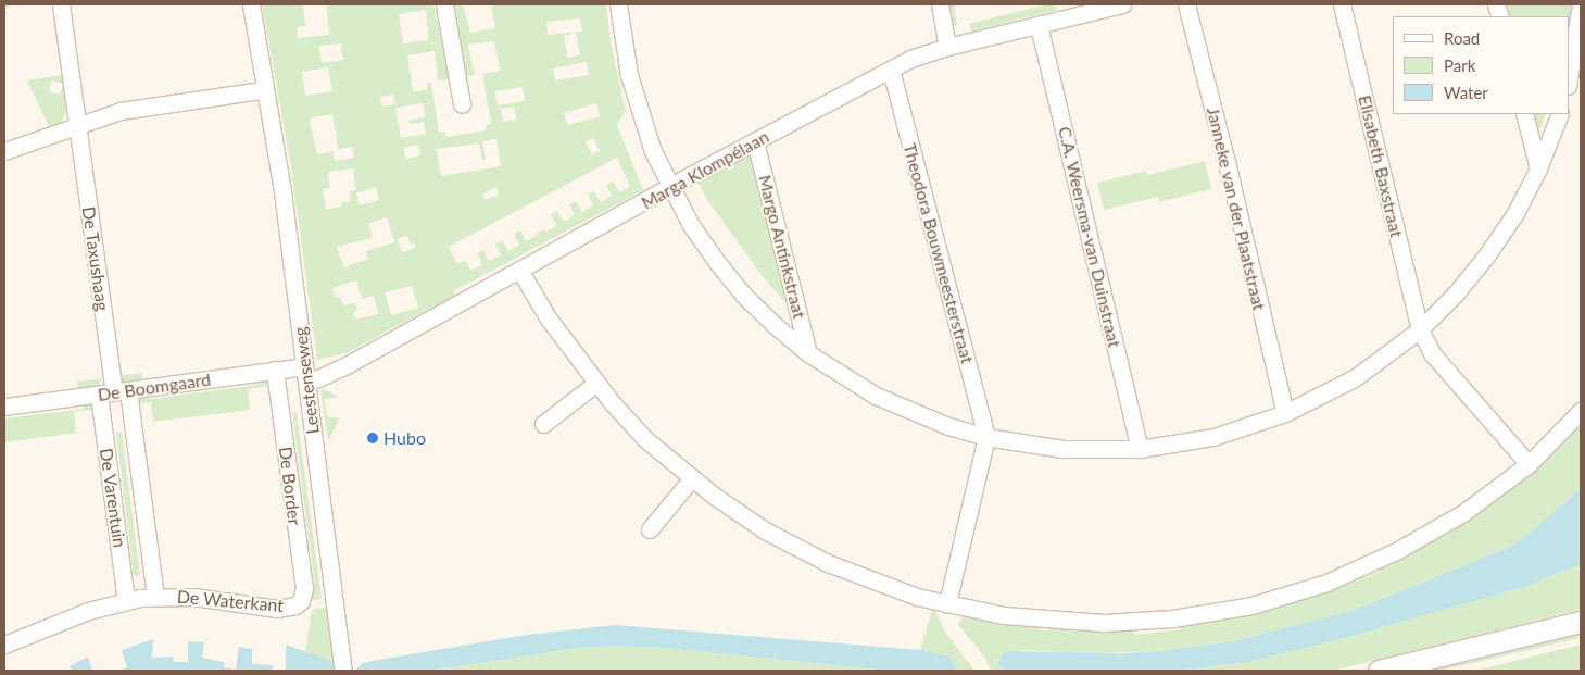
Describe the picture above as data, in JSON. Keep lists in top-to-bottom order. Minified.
{"streets":{"street":["Elisabeth Baxstraat","Marga Klompélaan","Janneke van der Plaatstraat","C.A. Weersma-van Duinstraat","Margo Antinkstraat","Theodora Bouwmeesterstraat","De Taxushaag","Leestenseweg","De Boomgaard","De Border","De Varentuin","De Waterkant"]},"crossings":[["Marga Klompélaan","C.A. Weersma-van Duinstraat"],["Marga Klompélaan","Margo Antinkstraat"],["Marga Klompélaan","Theodora Bouwmeesterstraat"],["Marga Klompélaan","Leestenseweg"],["Marga Klompélaan","De Boomgaard"],["De Taxushaag","De Boomgaard"],["De Taxushaag","De Varentuin"],["Leestenseweg","De Boomgaard"],["De Boomgaard","De Border"],["De Boomgaard","De Varentuin"],["De Border","De Waterkant"],["De Varentuin","De Waterkant"]],"places":["Hubo"],"legend":["Road","Park","Water"]}
